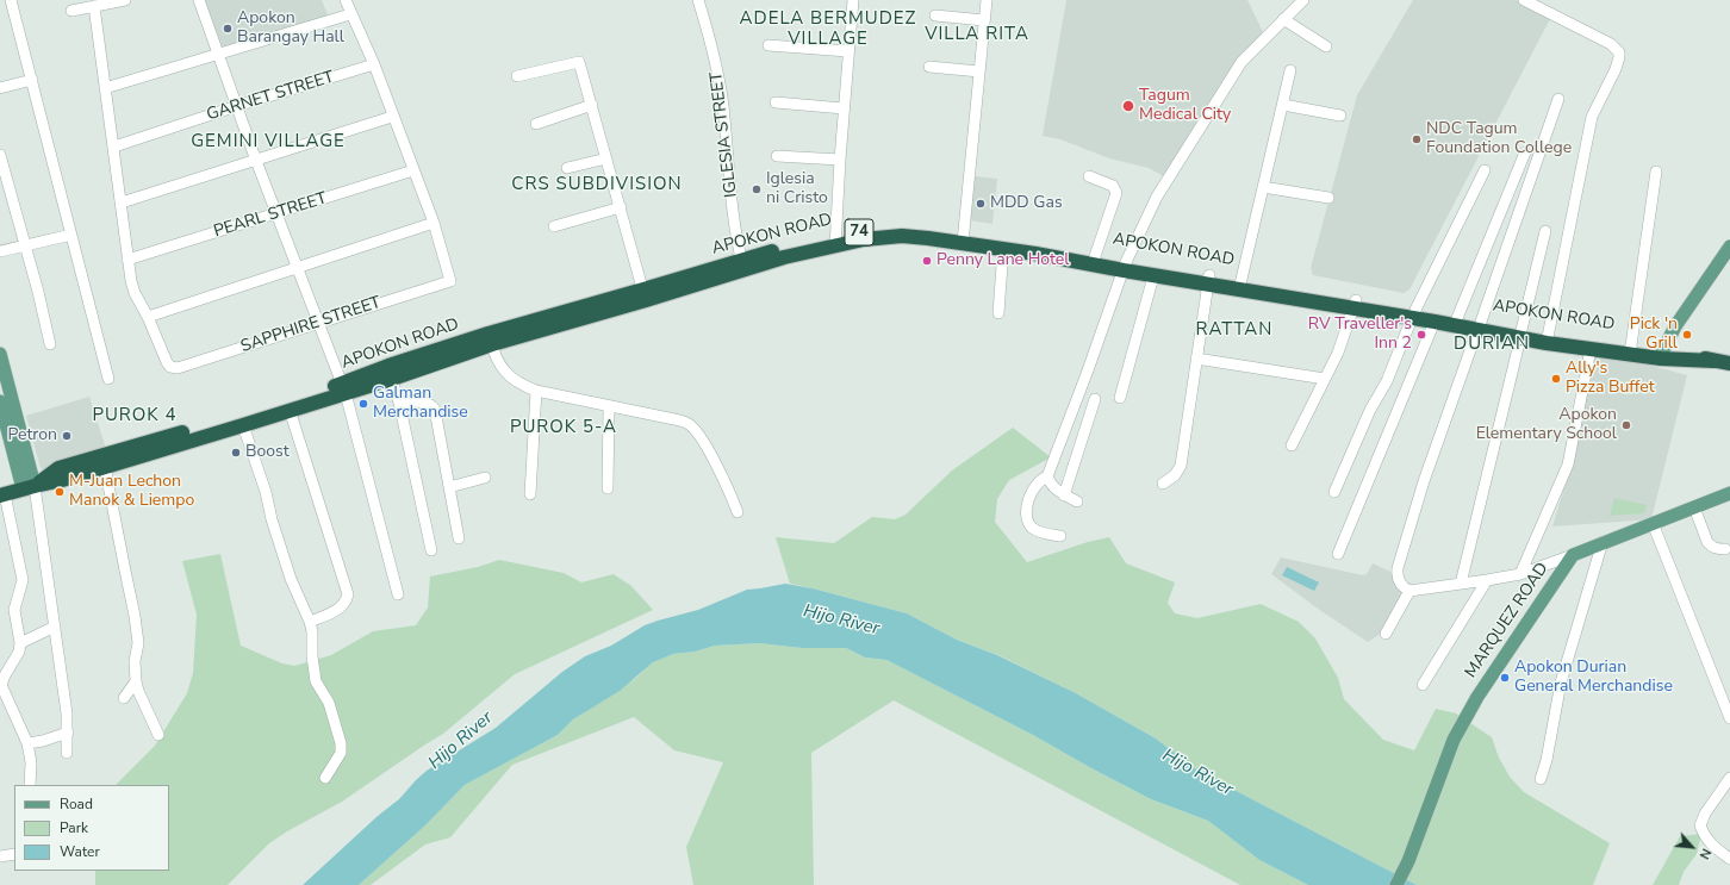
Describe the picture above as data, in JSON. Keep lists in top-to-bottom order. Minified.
{"streets":{"highway":["74","APOKON ROAD"],"main road":["MARQUEZ ROAD"],"street":["GARNET STREET","IGLESIA STREET","PEARL STREET","SAPPHIRE STREET"]},"crossings":[["IGLESIA STREET","APOKON ROAD"]],"districts":["ADELA BERMUDEZ VILLAGE","VILLA RITA","GEMINI VILLAGE","CRS SUBDIVISION","RATTAN","DURIAN","PUROK 4","PUROK 5-A"],"water":["Hijo River"],"places":["Apokon Barangay Hall","Tagum Medical City","NDC Tagum Foundation College","Iglesia ni Cristo","MDD Gas","Penny Lane Hotel","RV Traveller's Inn 2","Pick 'n Grill","Ally's Pizza Buffet","Galman Merchandise","Apokon Elementary School","Petron","Boost","M-Juan Lechon Manok & Liempo","Apokon Durian General Merchandise"],"legend":["Road","Park","Water"],"north":"bottom right"}
